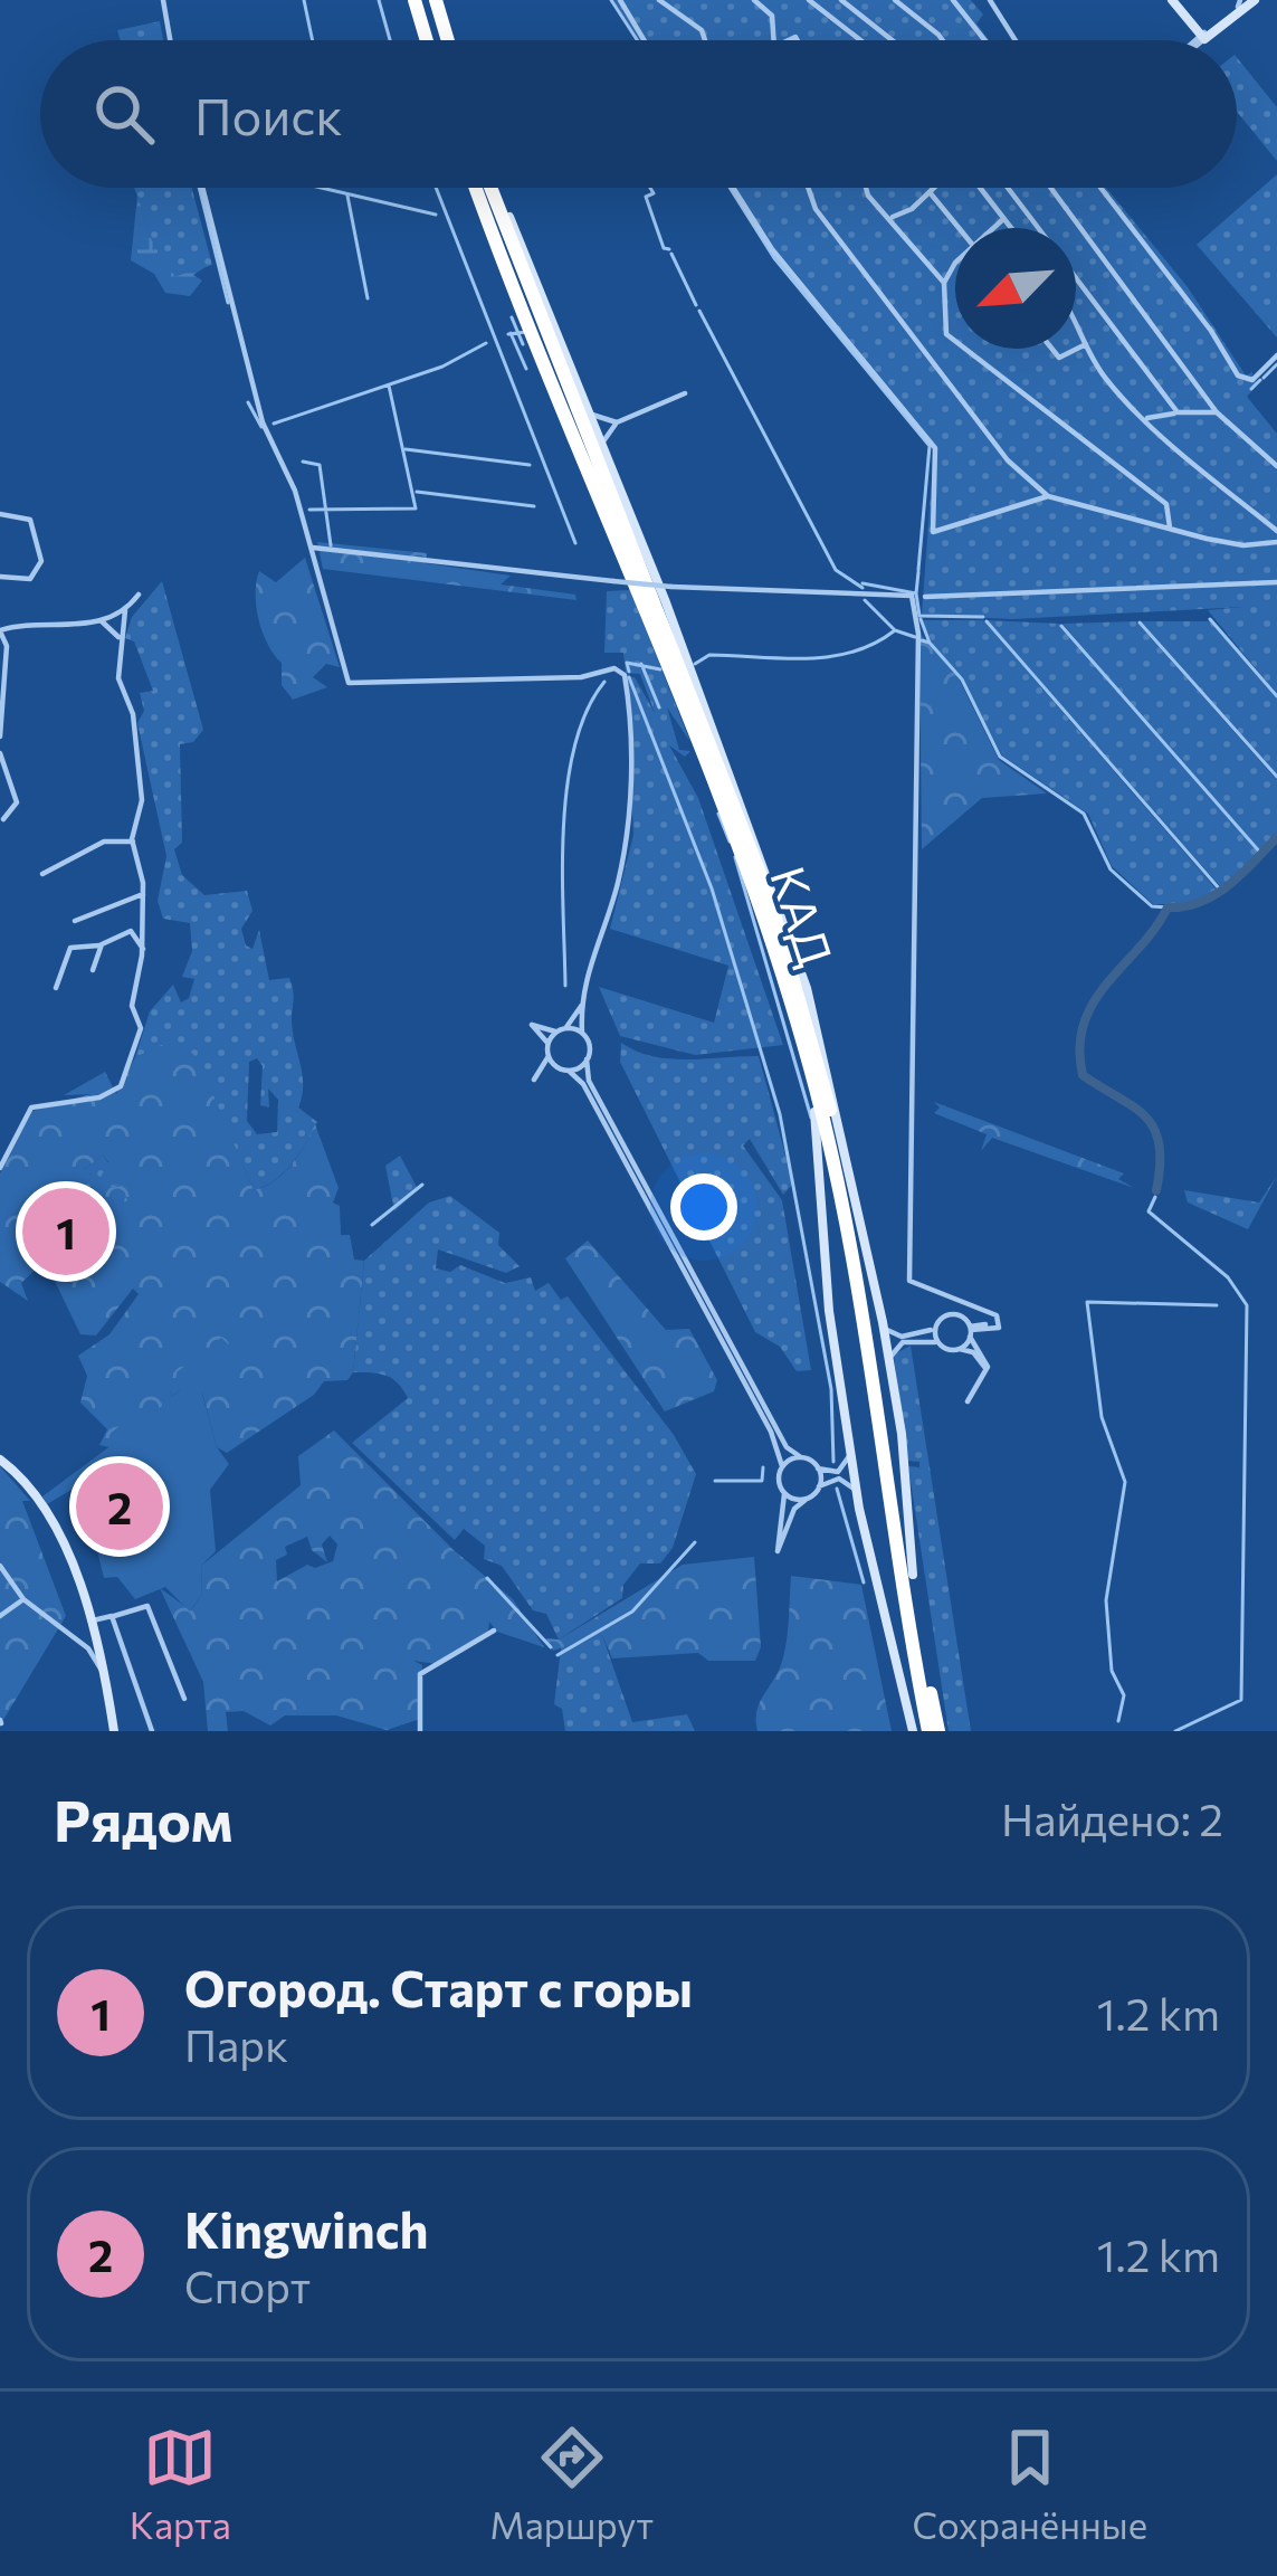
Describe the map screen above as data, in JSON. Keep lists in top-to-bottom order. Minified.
{"streets":{"highway":["КАД"]},"north":"bottom left","page":{"search":"Поиск","pins":["1","2"],"heading":["Рядом","Найдено: 2"],"list":[{"mark":"1","name":"Огород. Старт с горы","note":"Парк","value":"1.2 km"},{"mark":"2","name":"Kingwinch","note":"Спорт","value":"1.2 km"}],"nav":["Карта","Маршрут","Сохранённые"]}}
